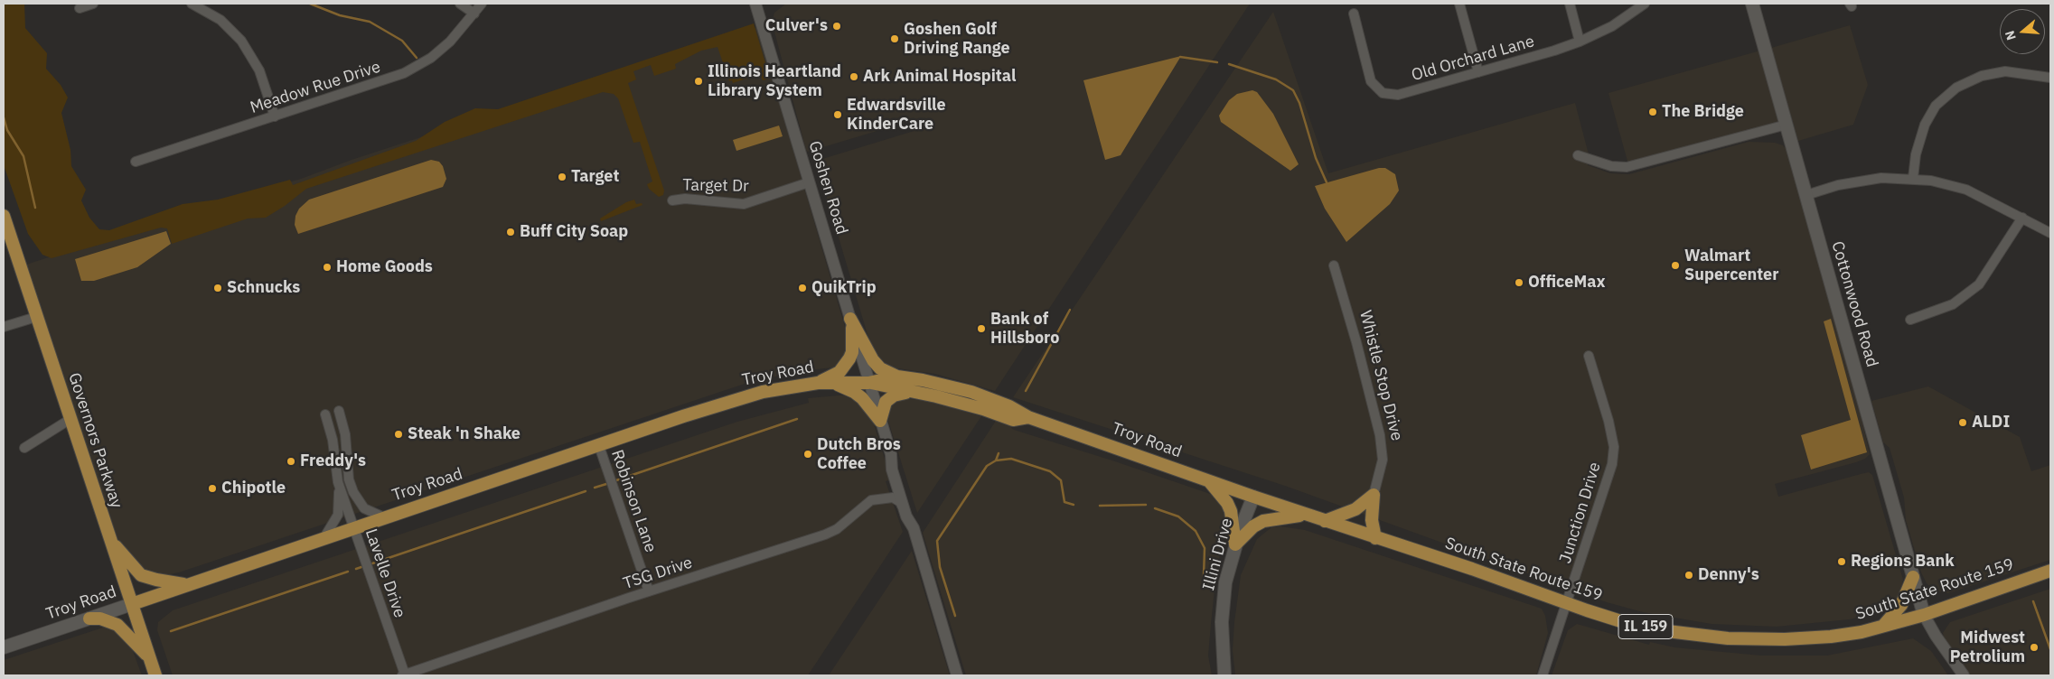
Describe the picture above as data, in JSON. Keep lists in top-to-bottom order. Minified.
{"streets":{"main road":["Cottonwood Road","Troy Road","Whistle Stop Drive","Governors Parkway","Illini Drive","South State Route 159","IL 159"],"street":["Old Orchard Lane","Meadow Rue Drive","Target Dr","Goshen Road","Robinson Lane","Junction Drive","Lavelle Drive","TSG Drive"]},"crossings":[["Target Dr","Goshen Road"],["Goshen Road","Troy Road"],["Cottonwood Road","South State Route 159"],["Troy Road","Governors Parkway"],["Troy Road","Robinson Lane"],["Troy Road","Illini Drive"],["Troy Road","South State Route 159"],["Troy Road","Lavelle Drive"],["Whistle Stop Drive","South State Route 159"],["Robinson Lane","TSG Drive"],["Junction Drive","South State Route 159"],["Illini Drive","South State Route 159"],["Lavelle Drive","TSG Drive"]],"places":["Culver's","Goshen Golf Driving Range","Ark Animal Hospital","Illinois Heartland Library System","The Bridge","Edwardsville KinderCare","Target","Buff City Soap","Walmart Supercenter","Home Goods","OfficeMax","Schnucks","QuikTrip","Bank of Hillsboro","ALDI","Steak 'n Shake","Dutch Bros Coffee","Freddy's","Chipotle","Regions Bank","Denny's","Midwest Petrolium"],"north":"left"}
